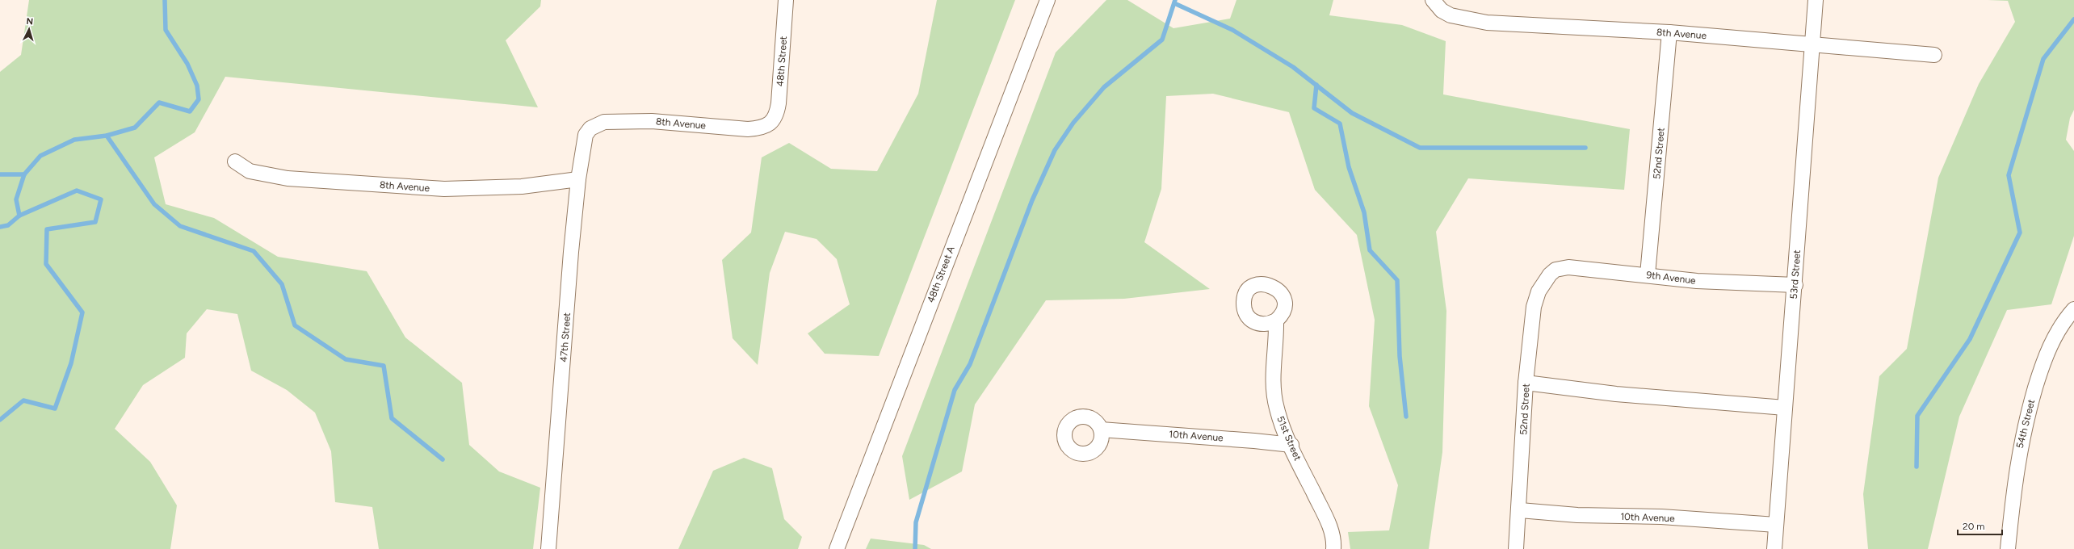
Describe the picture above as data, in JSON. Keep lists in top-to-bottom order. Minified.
{"streets":{"street":["8th Avenue","48th Street","52nd Street","48th Street A","53rd Street","9th Avenue","47th Street","54th Street","10th Avenue","51st Street"]},"crossings":[["8th Avenue","48th Street"],["8th Avenue","52nd Street"],["8th Avenue","53rd Street"],["8th Avenue","47th Street"],["52nd Street","9th Avenue"],["52nd Street","10th Avenue"],["53rd Street","9th Avenue"],["53rd Street","10th Avenue"],["10th Avenue","51st Street"]],"scale_bar":"20 m","north":"top"}
